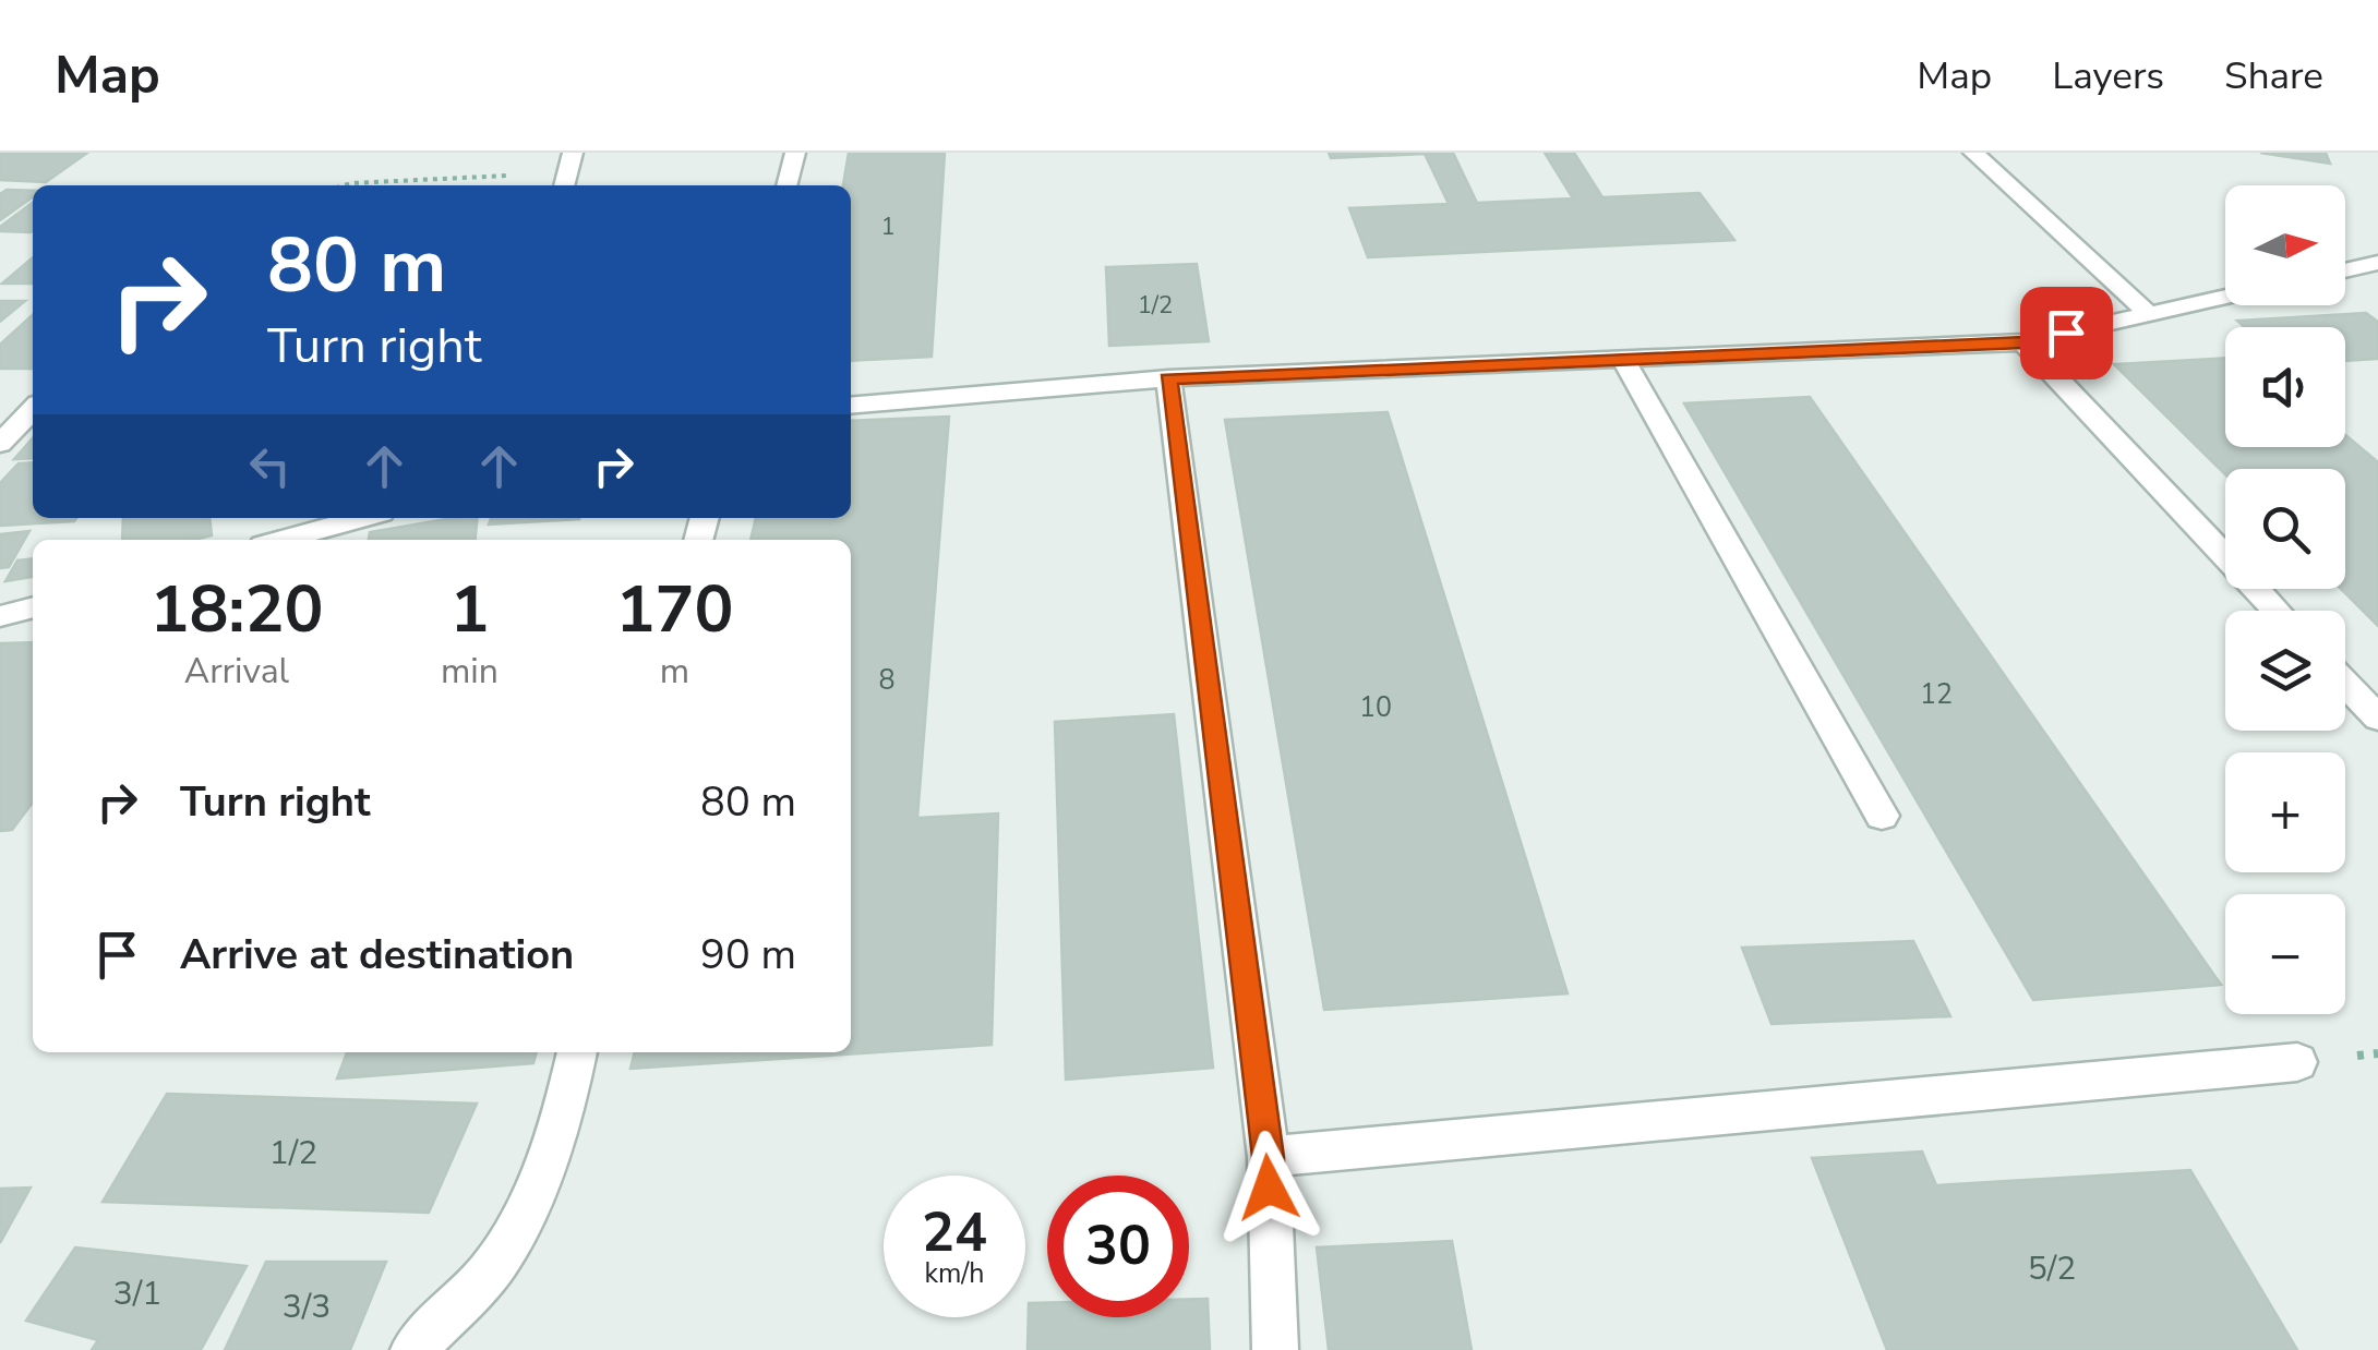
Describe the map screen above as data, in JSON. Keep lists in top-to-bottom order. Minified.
{"house_numbers":["1","1/2","8","12","10","1/2","5/2","3/1","3/3"],"north":"right","page":{"header":"Map","nav":["Map","Layers","Share"],"map_buttons":["+","−"],"turn":["80 m","Turn right"],"eta":["18:20","Arrival","1","min","170","m"],"list":[{"name":"Turn right","value":"80 m"},{"name":"Arrive at destination","value":"90 m"}],"speed":"24 km/h","limit":"30"}}
